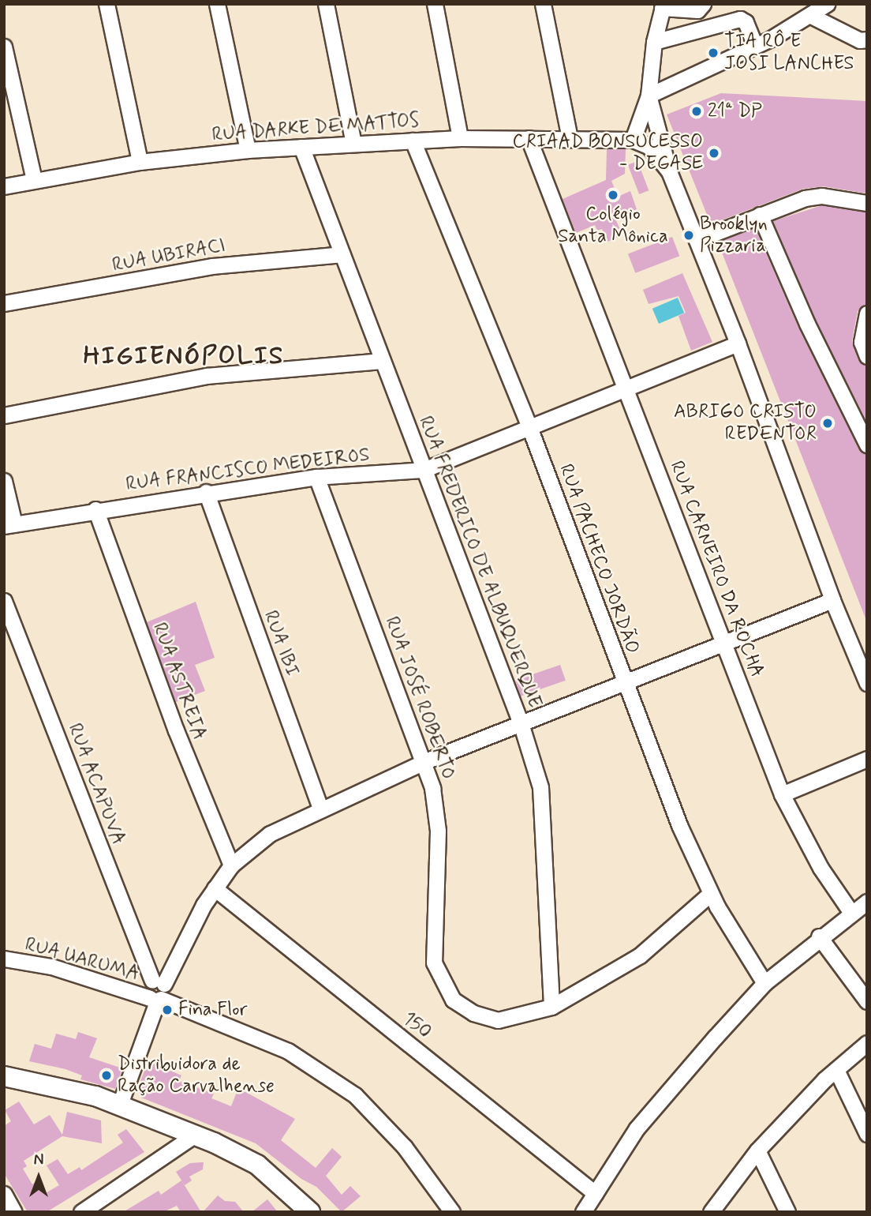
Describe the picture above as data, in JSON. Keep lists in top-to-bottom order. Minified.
{"streets":{"street":["RUA DARKE DE MATTOS","RUA UBIRACI","RUA FRANCISCO MEDEIROS","RUA PACHECO JORDÃO","RUA FREDERICO DE ALBUQUERQUE","RUA CARNEIRO DA ROCHA","RUA IBI","RUA ASTREIA","RUA JOSÉ ROBERTO","RUA ACAPUVA","RUA UARUMA","150"]},"crossings":[["RUA DARKE DE MATTOS","RUA PACHECO JORDÃO"],["RUA DARKE DE MATTOS","RUA FREDERICO DE ALBUQUERQUE"],["RUA DARKE DE MATTOS","RUA CARNEIRO DA ROCHA"],["RUA UBIRACI","RUA FREDERICO DE ALBUQUERQUE"],["RUA FRANCISCO MEDEIROS","RUA PACHECO JORDÃO"],["RUA FRANCISCO MEDEIROS","RUA FREDERICO DE ALBUQUERQUE"],["RUA FRANCISCO MEDEIROS","RUA CARNEIRO DA ROCHA"],["RUA FRANCISCO MEDEIROS","RUA IBI"],["RUA FRANCISCO MEDEIROS","RUA ASTREIA"],["RUA FRANCISCO MEDEIROS","RUA JOSÉ ROBERTO"],["RUA PACHECO JORDÃO","RUA JOSÉ ROBERTO"],["RUA FREDERICO DE ALBUQUERQUE","RUA JOSÉ ROBERTO"],["RUA ACAPUVA","RUA UARUMA"]],"districts":["HIGIENÓPOLIS"],"places":["TIA RÔ E JOSI LANCHES","21ª DP","CRIAAD BONSUCESSO - DEGASE","Colégio Santa Mônica","Brooklyn Pizzaria","ABRIGO CRISTO REDENTOR","Fina Flor","Distribuidora de Ração Carvalhense"],"north":"top"}
